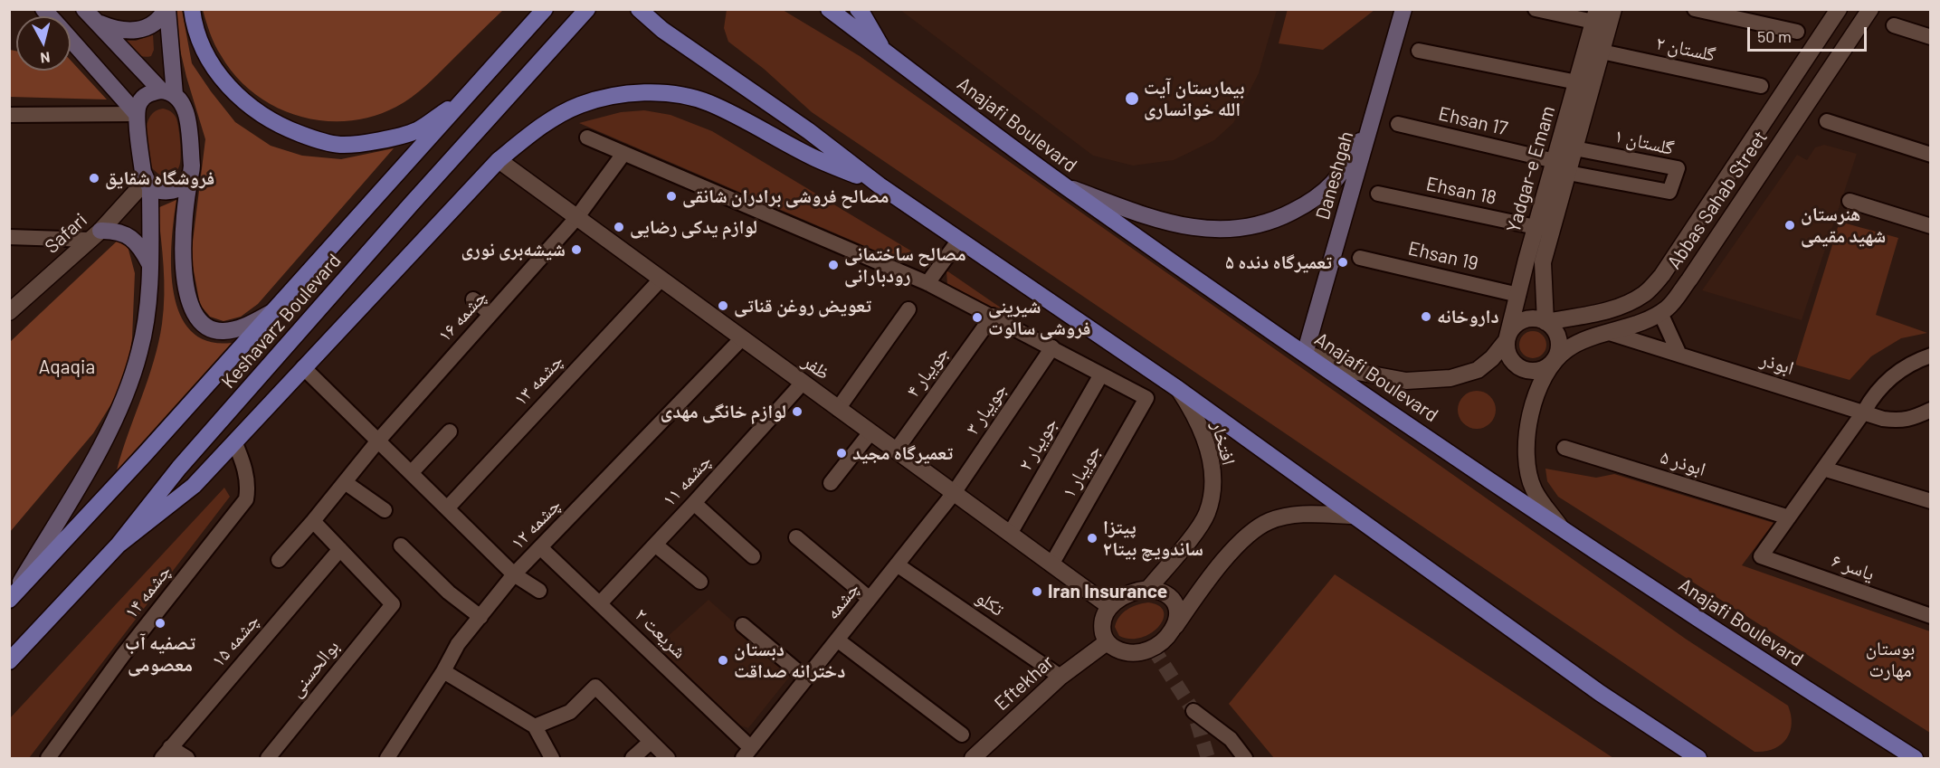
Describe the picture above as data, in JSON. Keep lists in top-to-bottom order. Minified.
{"streets":{"main road":["Anajafi Boulevard","Daneshgah","Keshavarz Boulevard"],"street":["گلستان ۲","Ehsan 17","گلستان ۱","Yadgar-e Emam","Ehsan 18","Abbas Sahab Street","Safari","Ehsan 19","چشمه ۱۶","ابوذر","ظفر","جویبار ۴","چشمه ۱۳","جویبار ۳","افتخار","جویبار ۲","ابوذر ۵","جویبار ۱","چشمه ۱۱","چشمه ۱۲","یاسر ۶","چشمه ۱۴","چشمه","تکلو","شریعت ۲","چشمه ۱۵","بوالحسنی","Eftekhar"]},"crossings":[["گلستان ۲","Yadgar-e Emam"],["Ehsan 17","گلستان ۱"],["Ehsan 17","Yadgar-e Emam"],["Anajafi Boulevard","Daneshgah"],["گلستان ۱","Yadgar-e Emam"],["Yadgar-e Emam","Ehsan 18"],["Yadgar-e Emam","Abbas Sahab Street"],["Yadgar-e Emam","Ehsan 19"],["Abbas Sahab Street","ابوذر"],["چشمه ۱۶","ظفر"],["ظفر","جویبار ۴"],["ظفر","چشمه ۱۳"],["ظفر","جویبار ۳"],["ظفر","افتخار"],["ظفر","جویبار ۲"],["ظفر","جویبار ۱"],["ظفر","چشمه ۱۱"],["ظفر","چشمه ۱۲"],["ظفر","چشمه"],["ظفر","Eftekhar"],["جویبار ۳","چشمه"],["افتخار","Eftekhar"],["جویبار ۲","جویبار ۱"],["ابوذر ۵","یاسر ۶"],["چشمه ۱۱","شریعت ۲"],["چشمه ۱۲","شریعت ۲"],["چشمه","تکلو"],["چشمه","شریعت ۲"],["تکلو","Eftekhar"],["چشمه ۱۵","بوالحسنی"]],"parks":["Aqaqia","بوستان مهارت"],"places":["بیمارستان آیت الله خوانساری","فروشگاه شقایق","مصالح فروشی برادران شانقی","هنرستان شهید مقیمی","لوازم یدکی رضایی","شیشه‌بری نوری","تعمیرگاه دنده ۵","مصالح ساختمانی رودبارانی","تعویض روغن قناتی","داروخانه","شیرینی فروشی سالوت","لوازم خانگی مهدی","تعمیرگاه مجید","پیتزا ساندویچ بیتا۲","Iran Insurance","تصفیه آب معصومی","دبستان دخترانه صداقت"],"scale_bar":"50 m","north":"bottom"}
